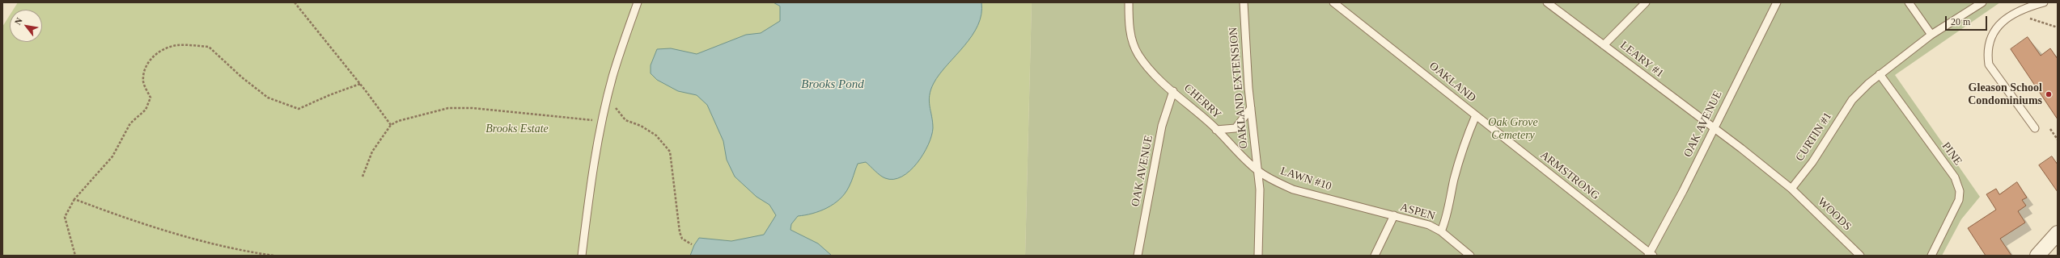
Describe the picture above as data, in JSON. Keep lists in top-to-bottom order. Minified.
{"streets":{"lane":["LEARY #1","OAKLAND","OAKLAND EXTENSION","CHERRY","OAK AVENUE","CURTIN #1","PINE","ARMSTRONG","LAWN #10","ASPEN","WOODS"]},"crossings":[["LEARY #1","OAK AVENUE"],["OAKLAND","ARMSTRONG"],["OAKLAND","ASPEN"],["OAKLAND EXTENSION","CHERRY"],["OAKLAND EXTENSION","LAWN #10"],["CHERRY","OAK AVENUE"],["CHERRY","LAWN #10"],["OAK AVENUE","ARMSTRONG"],["CURTIN #1","PINE"],["CURTIN #1","WOODS"],["LAWN #10","ASPEN"]],"water":["Brooks Pond"],"parks":["Oak Grove Cemetery","Brooks Estate"],"places":["Gleason School Condominiums"],"scale_bar":"20 m","north":"top left"}
